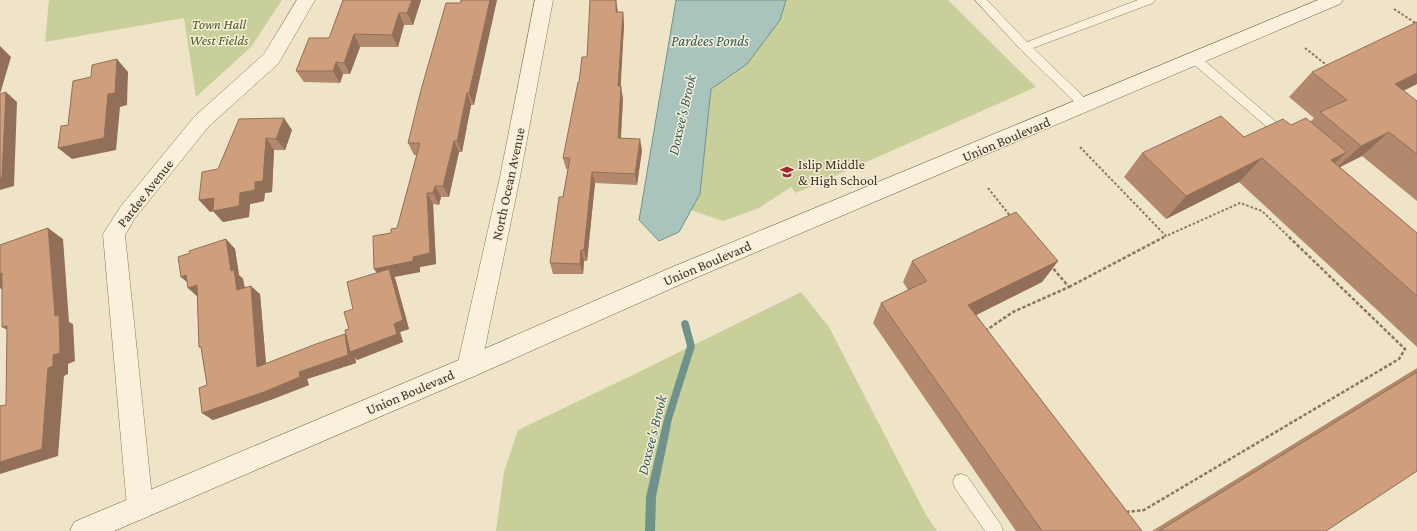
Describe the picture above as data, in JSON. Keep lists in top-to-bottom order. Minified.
{"streets":{"main road":["Union Boulevard","North Ocean Avenue","Pardee Avenue"]},"crossings":[["Union Boulevard","North Ocean Avenue"],["Union Boulevard","Pardee Avenue"]],"water":["Pardees Ponds","Doxsee's Brook"],"parks":["Town Hall West Fields"],"places":{"school or university":["Islip Middle & High School"]}}
